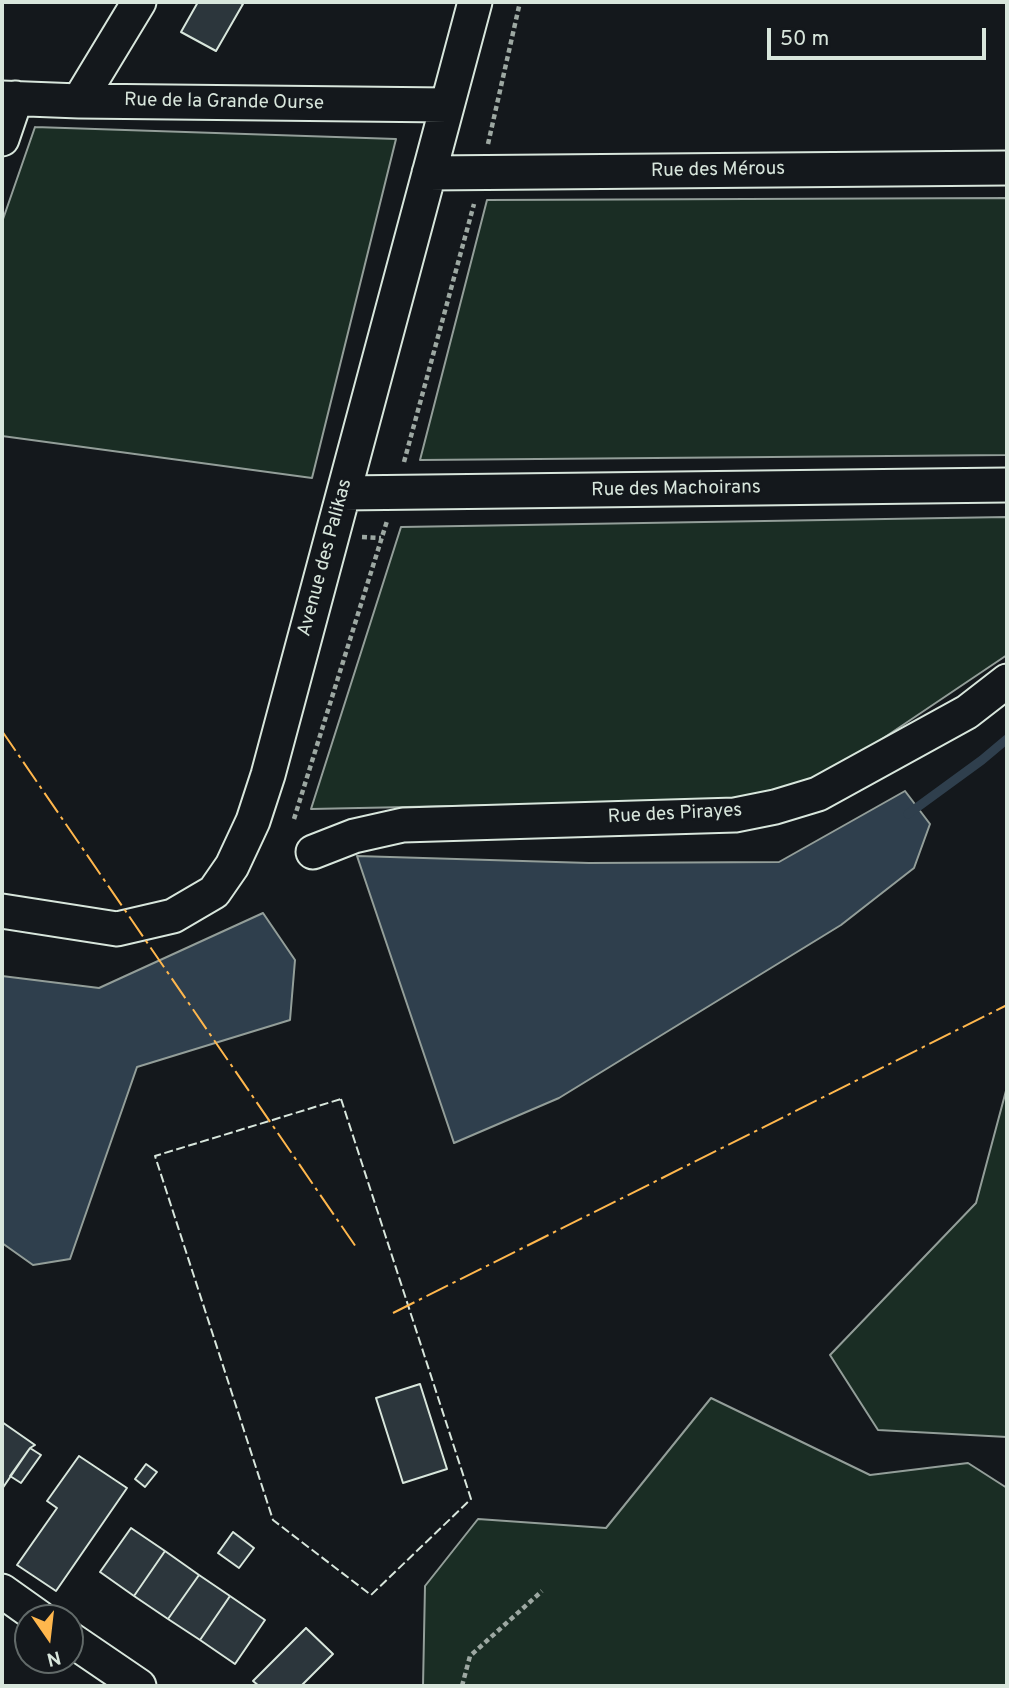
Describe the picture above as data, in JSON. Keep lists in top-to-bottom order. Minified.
{"streets":{"street":["Rue de la Grande Ourse","Rue des Mérous","Rue des Machoirans","Avenue des Palikas","Rue des Pirayes"]},"crossings":[["Rue de la Grande Ourse","Avenue des Palikas"],["Rue des Mérous","Avenue des Palikas"],["Rue des Machoirans","Avenue des Palikas"]],"scale_bar":"50 m","north":"bottom"}
